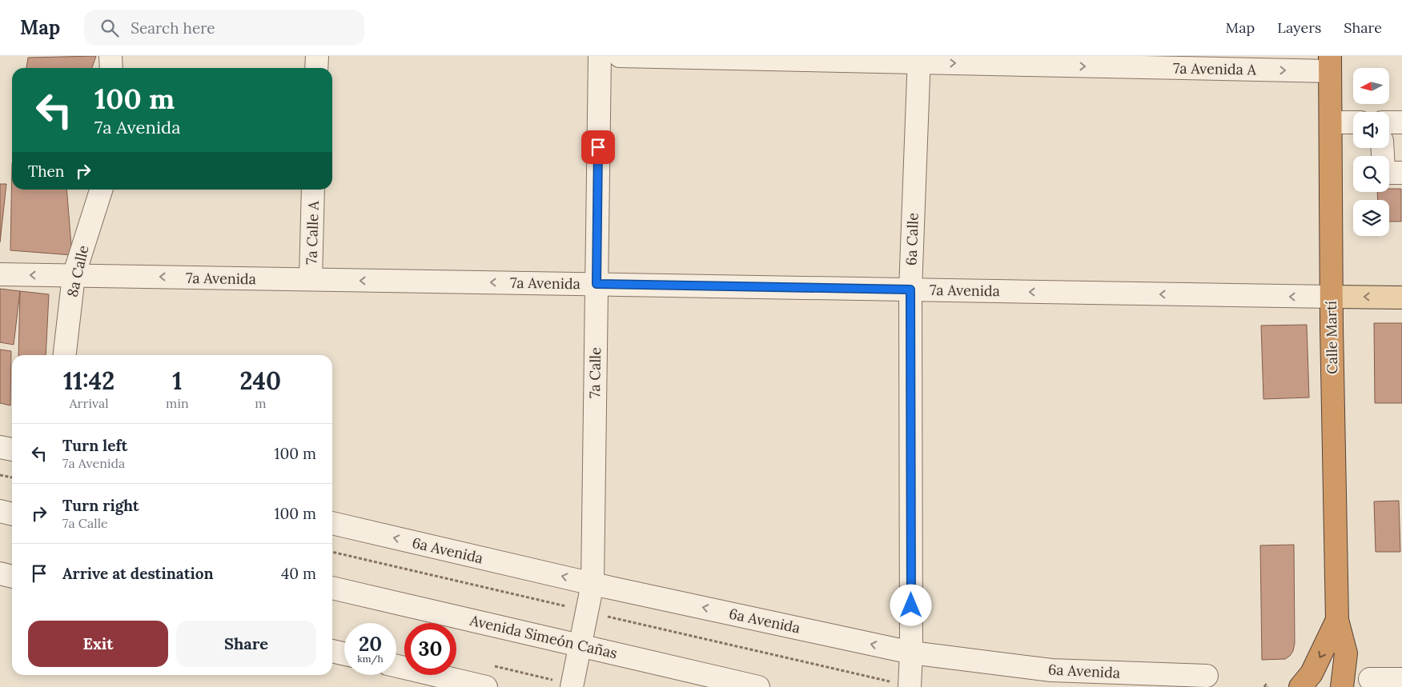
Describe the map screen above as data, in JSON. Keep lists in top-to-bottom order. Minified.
{"streets":{"highway":["Calle Martí"],"main road":["7a Avenida"],"street":["7a Avenida A","7a Calle A","6a Calle","8a Calle","7a Calle","6a Avenida","Avenida Simeón Cañas"]},"crossings":[["7a Avenida A","6a Calle"],["7a Avenida A","Calle Martí"],["7a Calle A","7a Avenida"],["6a Calle","7a Avenida"],["6a Calle","6a Avenida"],["8a Calle","7a Avenida"],["7a Avenida","Calle Martí"],["7a Avenida","7a Calle"],["7a Calle","6a Avenida"],["7a Calle","Avenida Simeón Cañas"]],"one_way":["7a Avenida A","7a Avenida","6a Avenida"],"north":"left","page":{"header":"Map","search":"Search here","nav":["Map","Layers","Share"],"turn":["100 m","7a Avenida"],"then":"Then","eta":["11:42","Arrival","1","min","240","m"],"list":[{"name":"Turn left","note":"7a Avenida","value":"100 m"},{"name":"Turn right","note":"7a Calle","value":"100 m"},{"name":"Arrive at destination","value":"40 m"}],"buttons":["Exit","Share"],"speed":"20 km/h","limit":"30"}}
